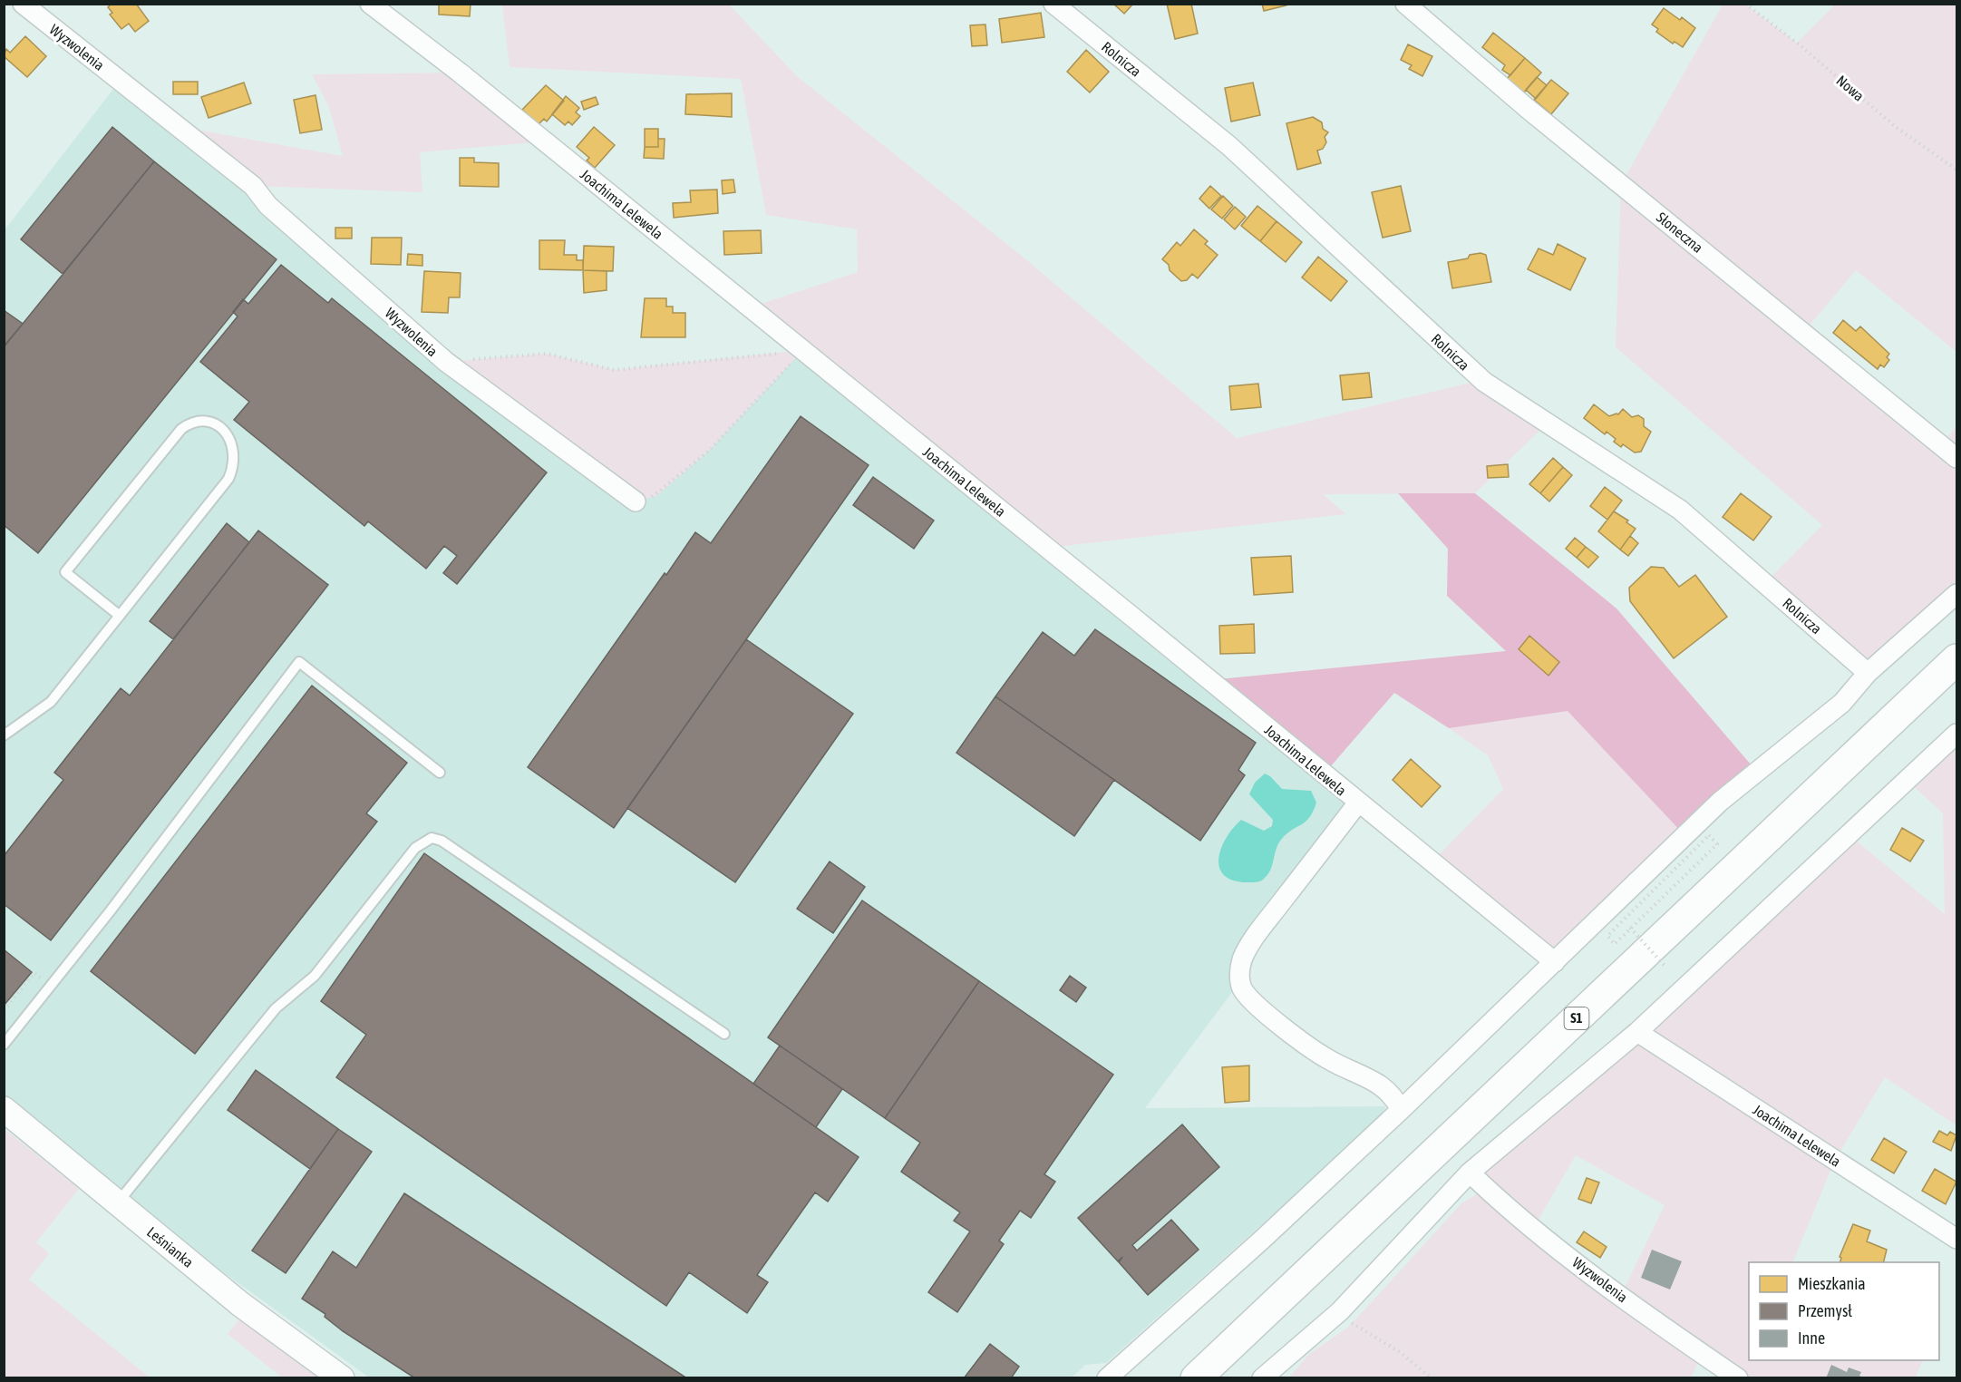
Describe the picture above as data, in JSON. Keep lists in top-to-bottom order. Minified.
{"streets":{"highway":["S1"],"street":["Wyzwolenia","Rolnicza","Joachima Lelewela","Słoneczna","Leśnianka"],"path":["Nowa"]},"legend":["Mieszkania","Przemysł","Inne"]}
